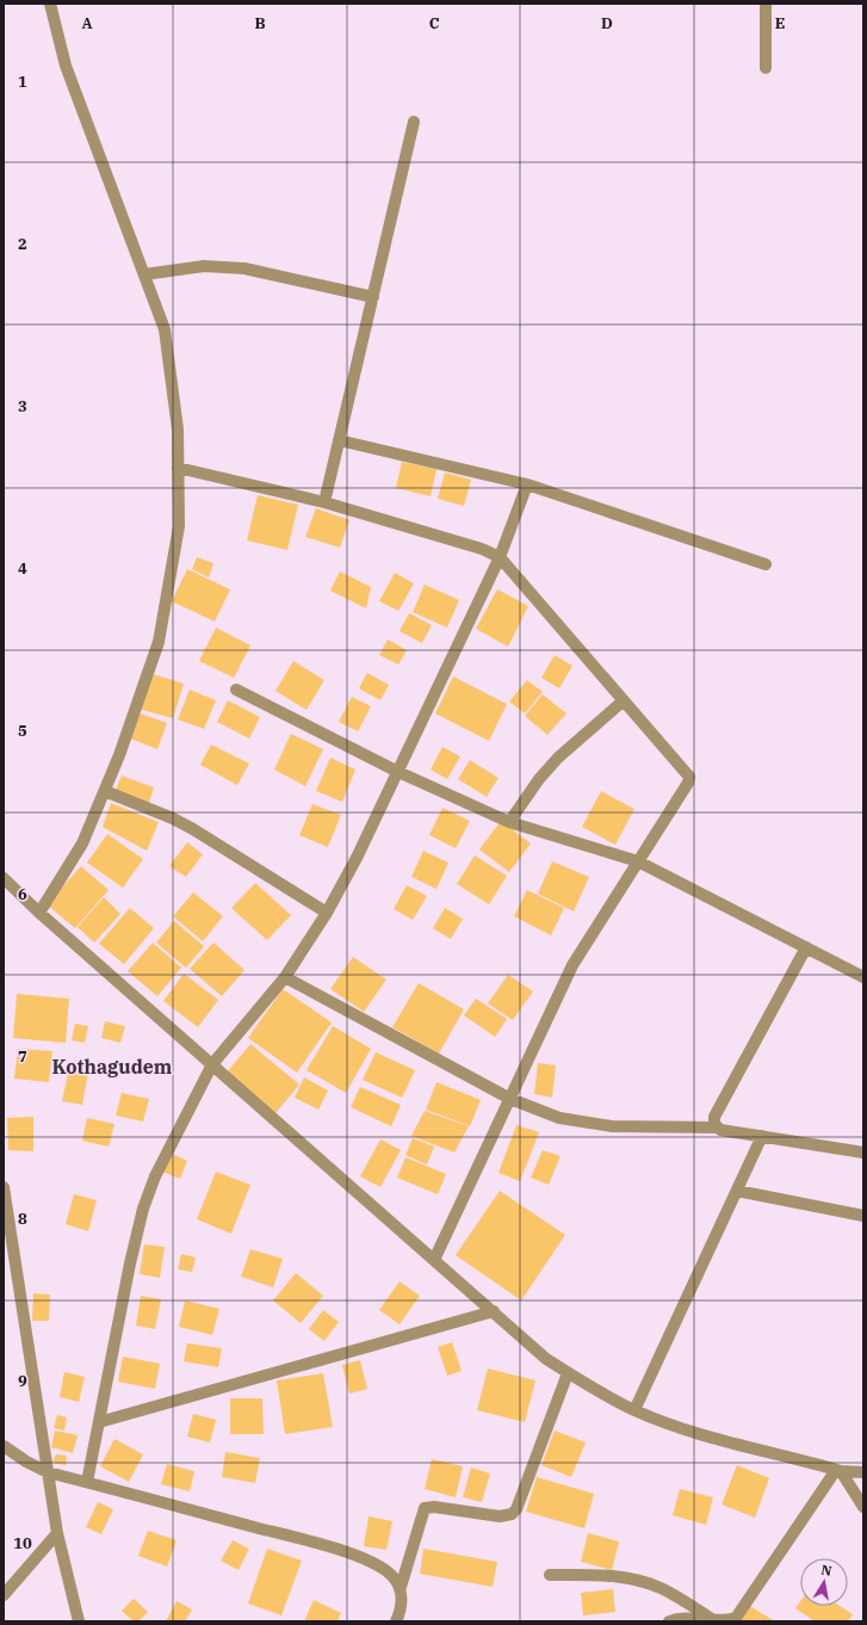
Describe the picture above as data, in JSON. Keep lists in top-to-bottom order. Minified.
{"districts":["Kothagudem"],"north":"top","grid":{"columns":["A","B","C","D","E"],"rows":["1","2","3","4","5","6","7","8","9","10"]}}
